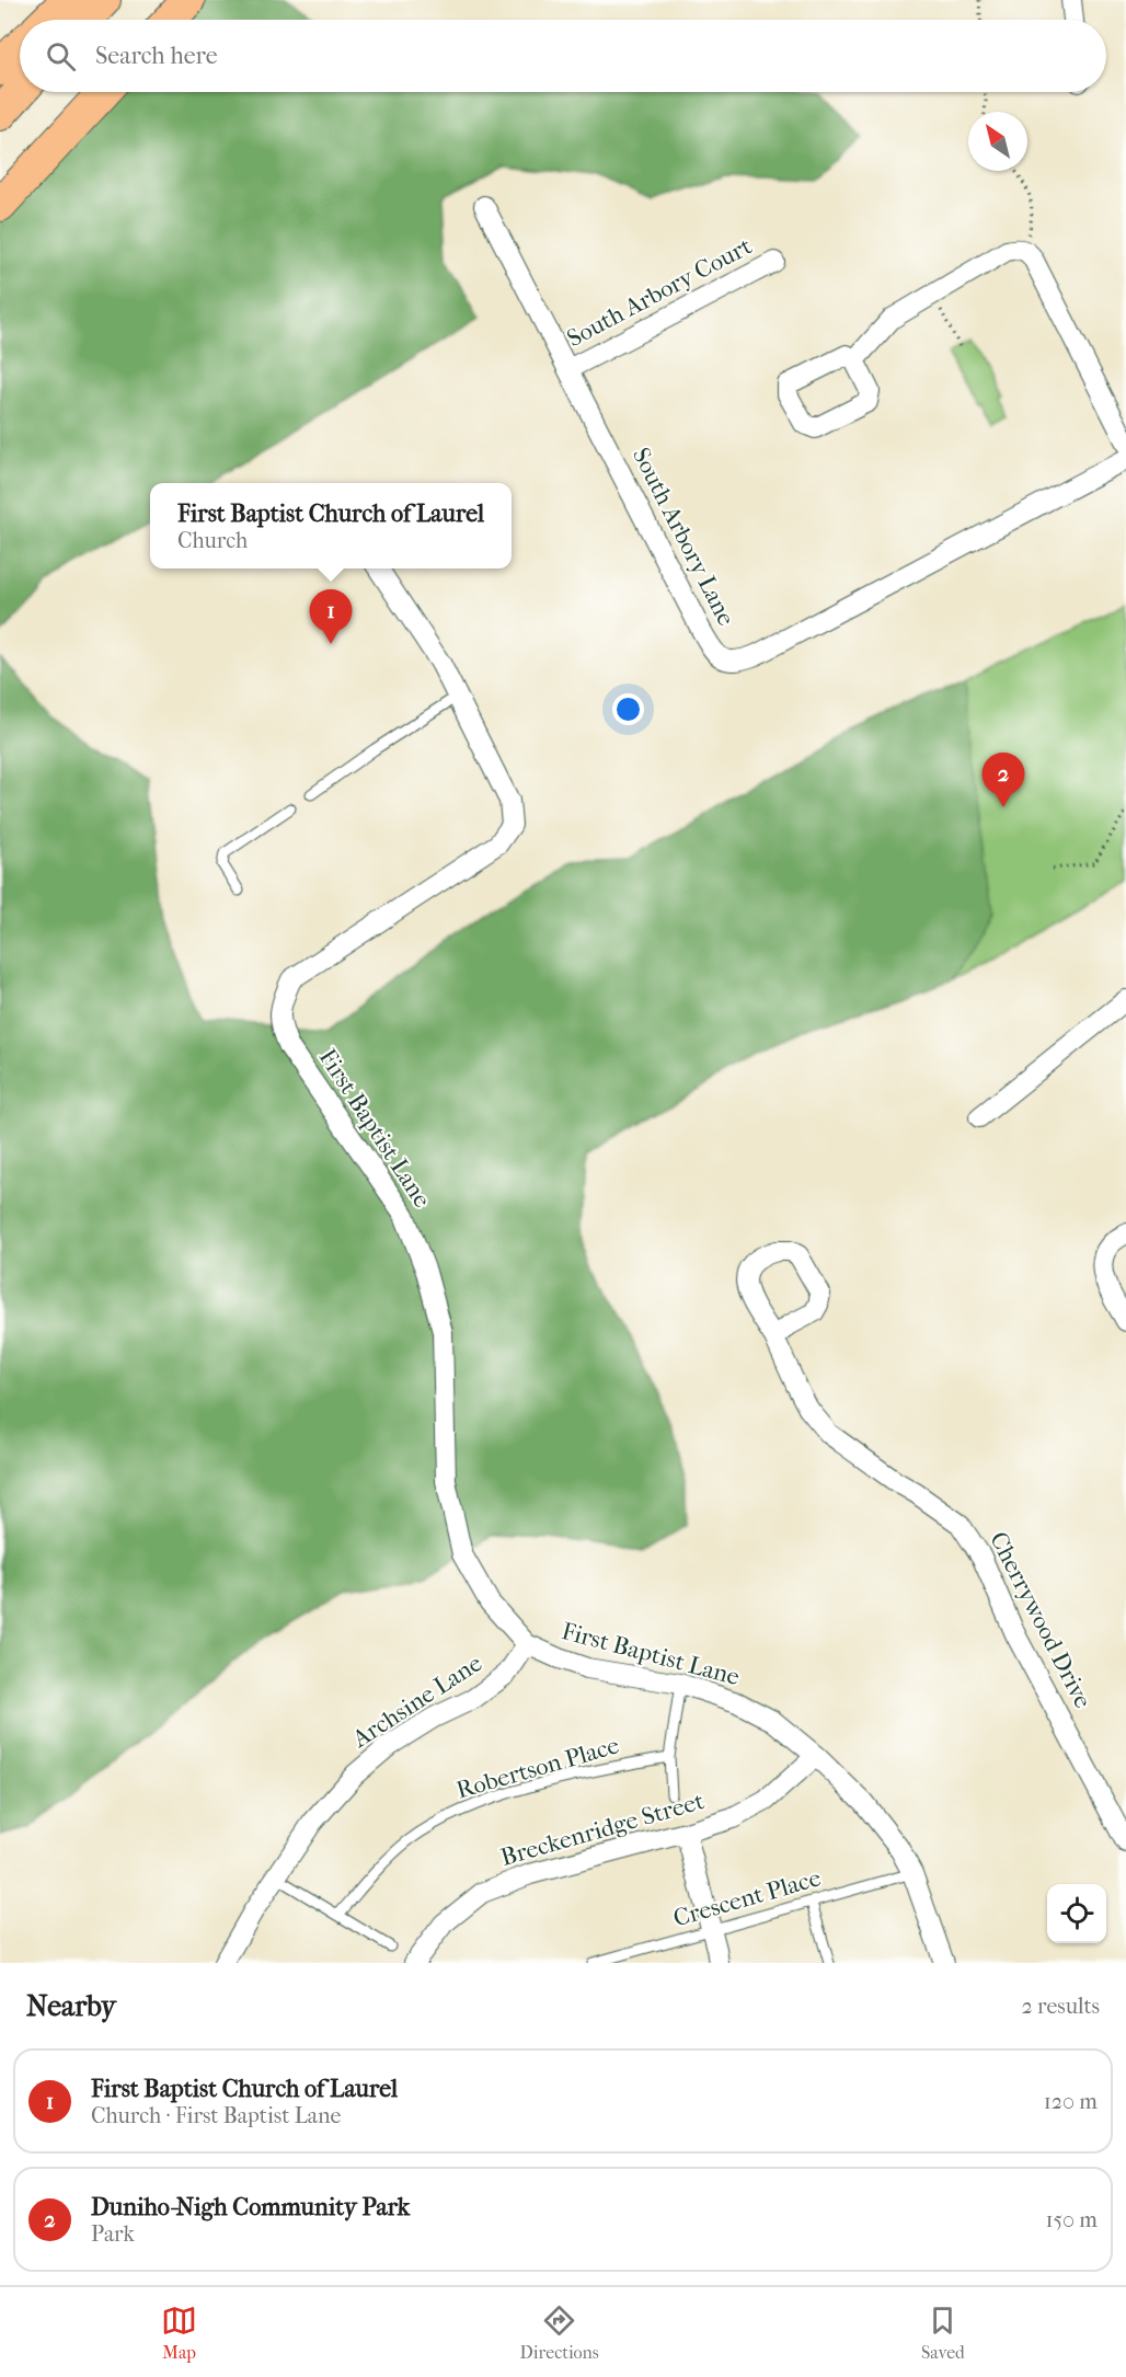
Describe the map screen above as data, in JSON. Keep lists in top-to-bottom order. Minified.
{"streets":{"street":["South Arbory Court","South Arbory Lane","First Baptist Lane","Cherrywood Drive","Archsine Lane","Breckenridge Street"],"lane":["Robertson Place","Crescent Place"]},"crossings":[["South Arbory Court","South Arbory Lane"],["First Baptist Lane","Archsine Lane"],["First Baptist Lane","Breckenridge Street"],["First Baptist Lane","Crescent Place"]],"north":"top left","page":{"search":"Search here","popup":["First Baptist Church of Laurel","Church"],"pins":["1","2"],"heading":["Nearby","2 results"],"list":[{"mark":"1","name":"First Baptist Church of Laurel","note":"Church · First Baptist Lane","value":"120 m"},{"mark":"2","name":"Duniho-Nigh Community Park","note":"Park","value":"150 m"}],"nav":["Map","Directions","Saved"]}}
